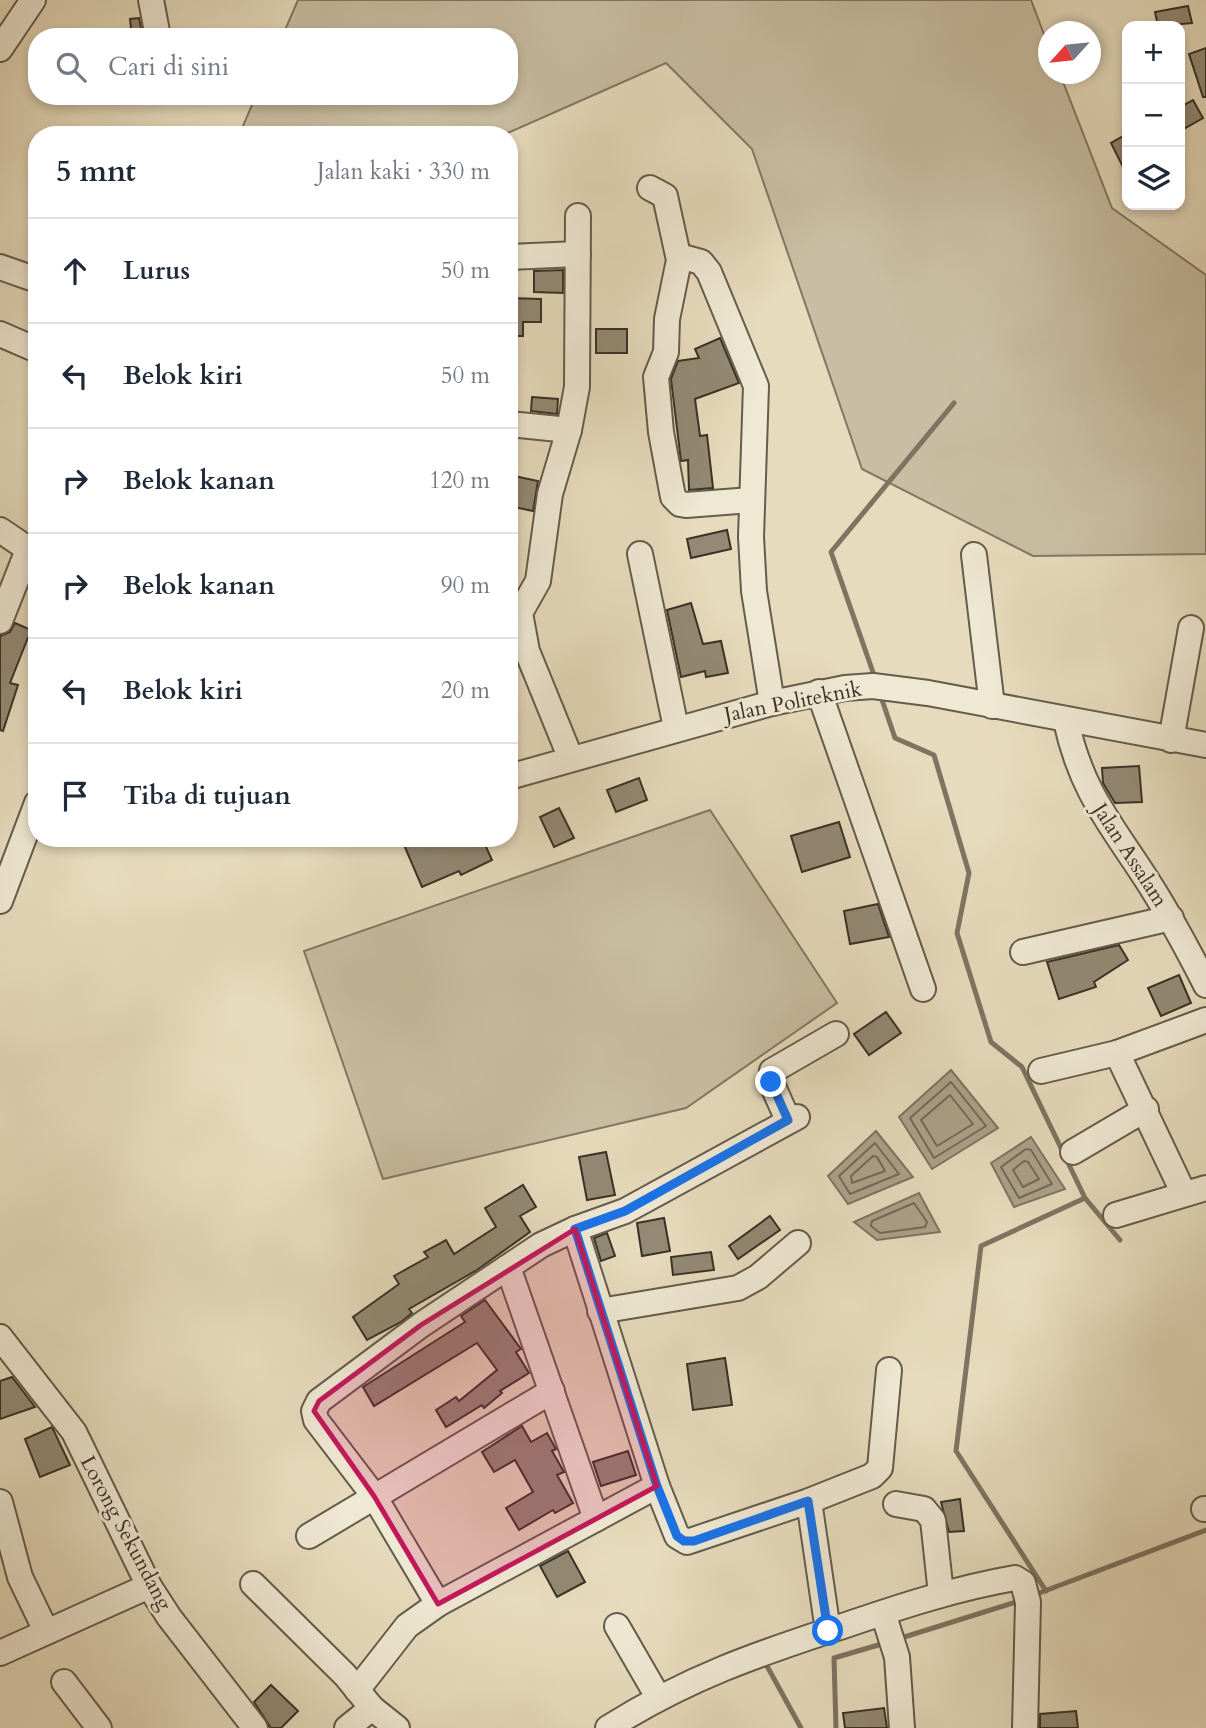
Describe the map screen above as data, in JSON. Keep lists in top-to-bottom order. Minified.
{"streets":{"street":["Jalan Politeknik","Jalan Assalam","Lorong Sekundang"]},"crossings":[["Jalan Politeknik","Jalan Assalam"]],"north":"bottom left","page":{"map_buttons":["+","−"],"search":"Cari di sini","heading":["5 mnt","Jalan kaki · 330 m"],"list":[["Lurus","50 m"],["Belok kiri","50 m"],["Belok kanan","120 m"],["Belok kanan","90 m"],["Belok kiri","20 m"],"Tiba di tujuan"]}}
